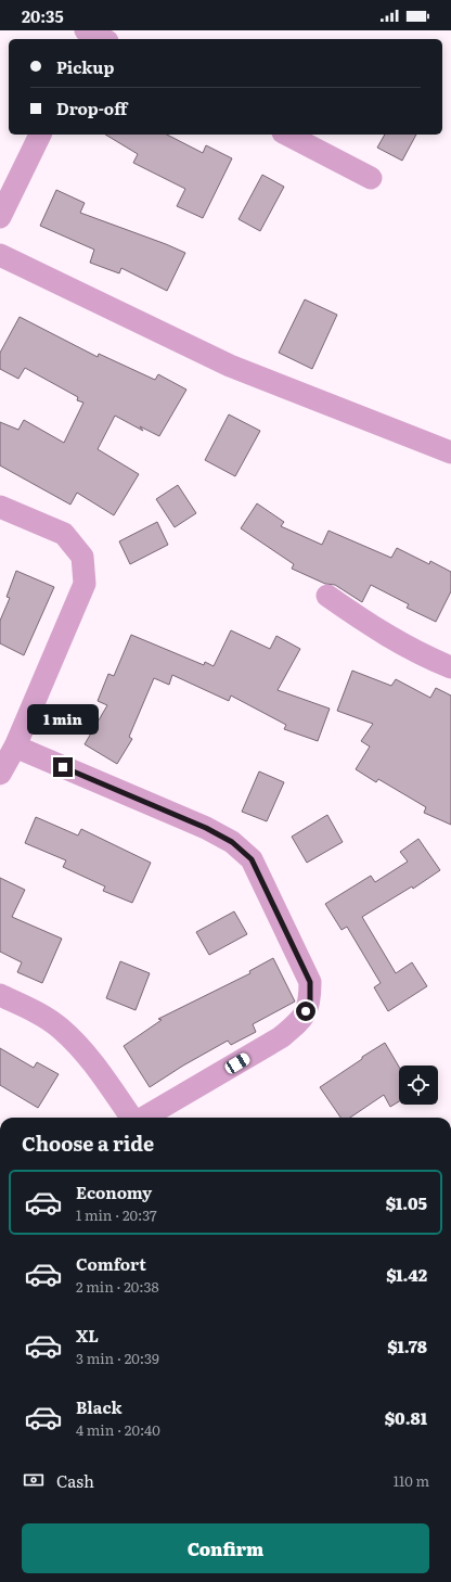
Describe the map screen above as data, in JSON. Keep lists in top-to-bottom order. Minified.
{"page":{"status":"20:35","banner":["Pickup","Drop-off"],"bubble":"1 min","heading":"Choose a ride","list":[{"name":"Economy","note":"1 min · 20:37","value":"$1.05"},{"name":"Comfort","note":"2 min · 20:38","value":"$1.42"},{"name":"XL","note":"3 min · 20:39","value":"$1.78"},{"name":"Black","note":"4 min · 20:40","value":"$0.81"}],"pay":["Cash","110 m"],"buttons":"Confirm"}}
